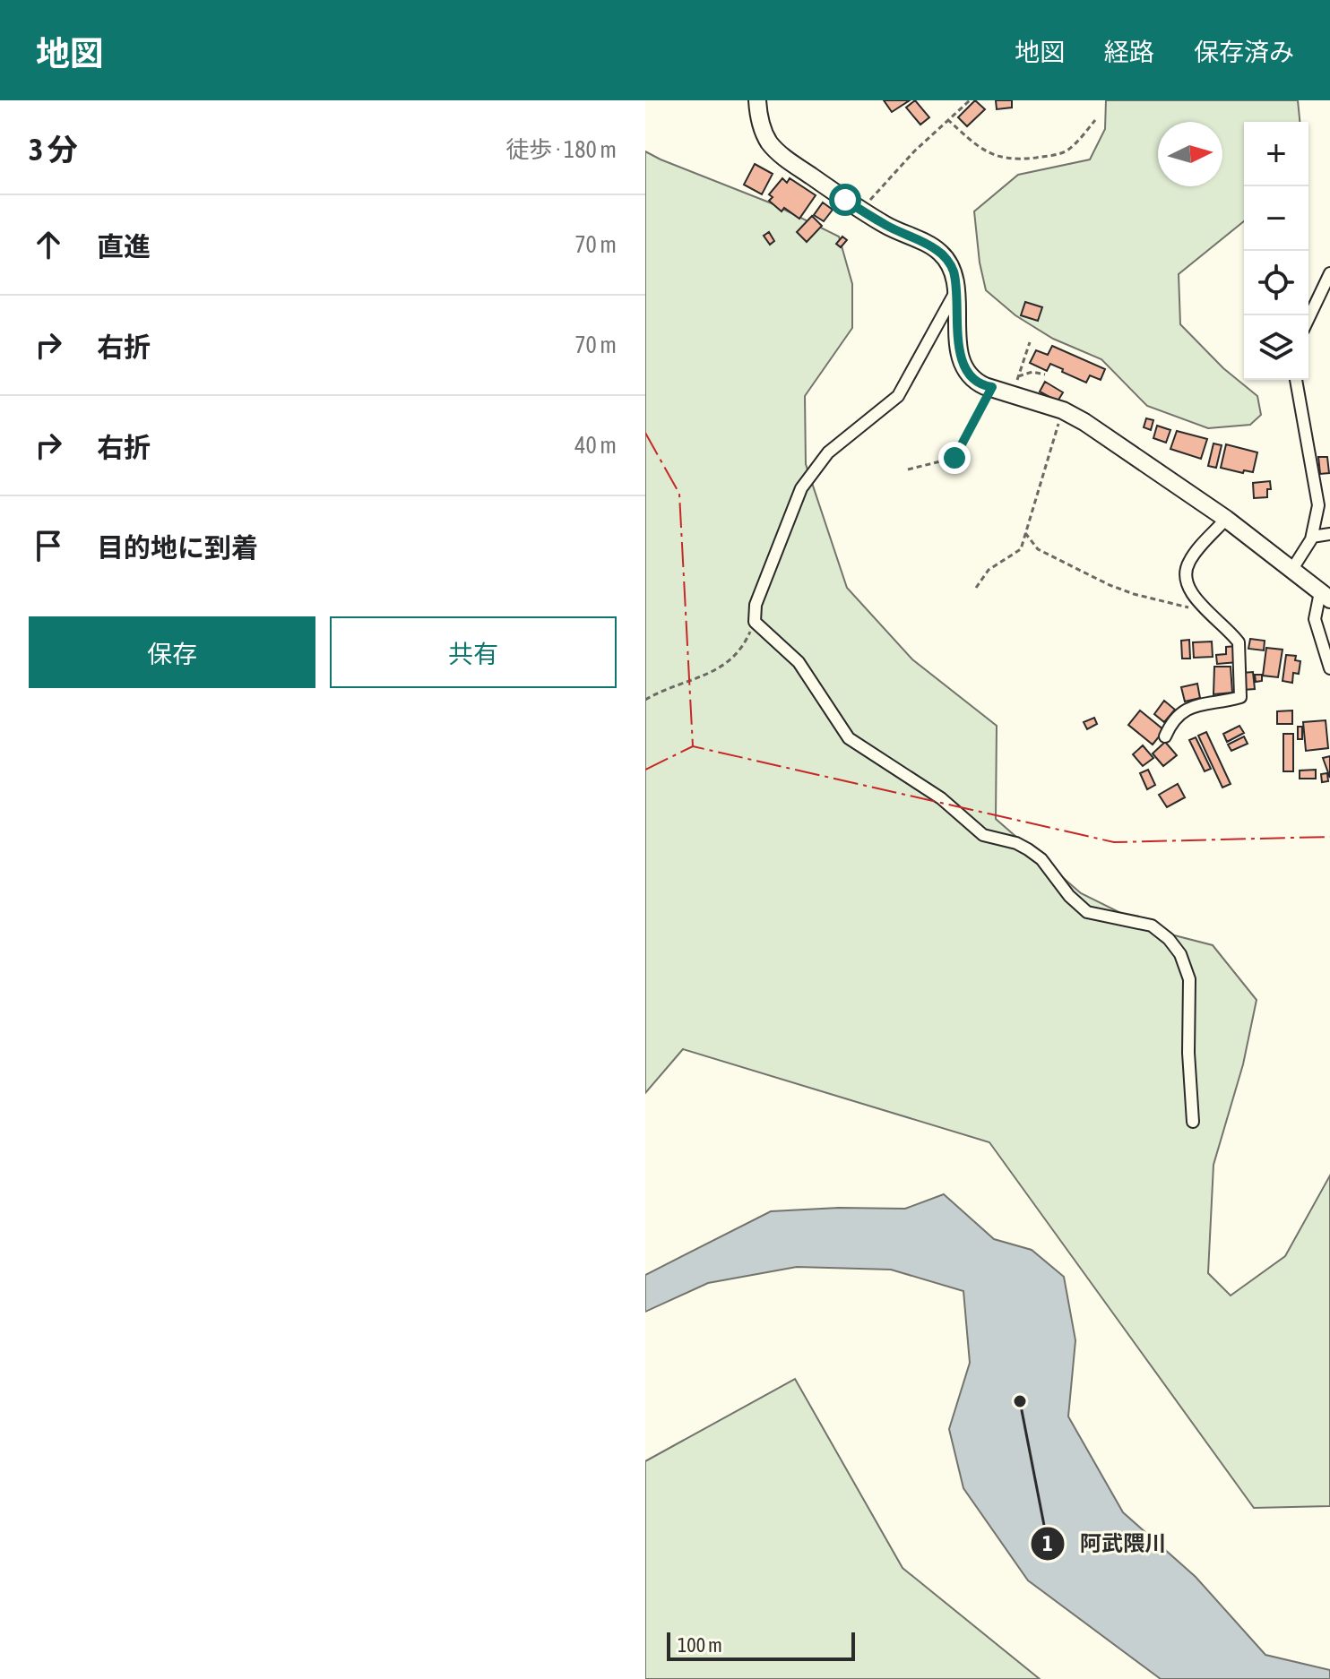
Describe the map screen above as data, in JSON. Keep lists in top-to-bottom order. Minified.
{"places":["阿武隈川"],"scale_bar":"100 m","north":"right","page":{"header":"地図","nav":["地図","経路","保存済み"],"heading":["3 分","徒歩 · 180 m"],"map_buttons":["+","−"],"list":[["直進","70 m"],["右折","70 m"],["右折","40 m"],"目的地に到着"],"buttons":["保存","共有"],"scale":"100 m"}}
